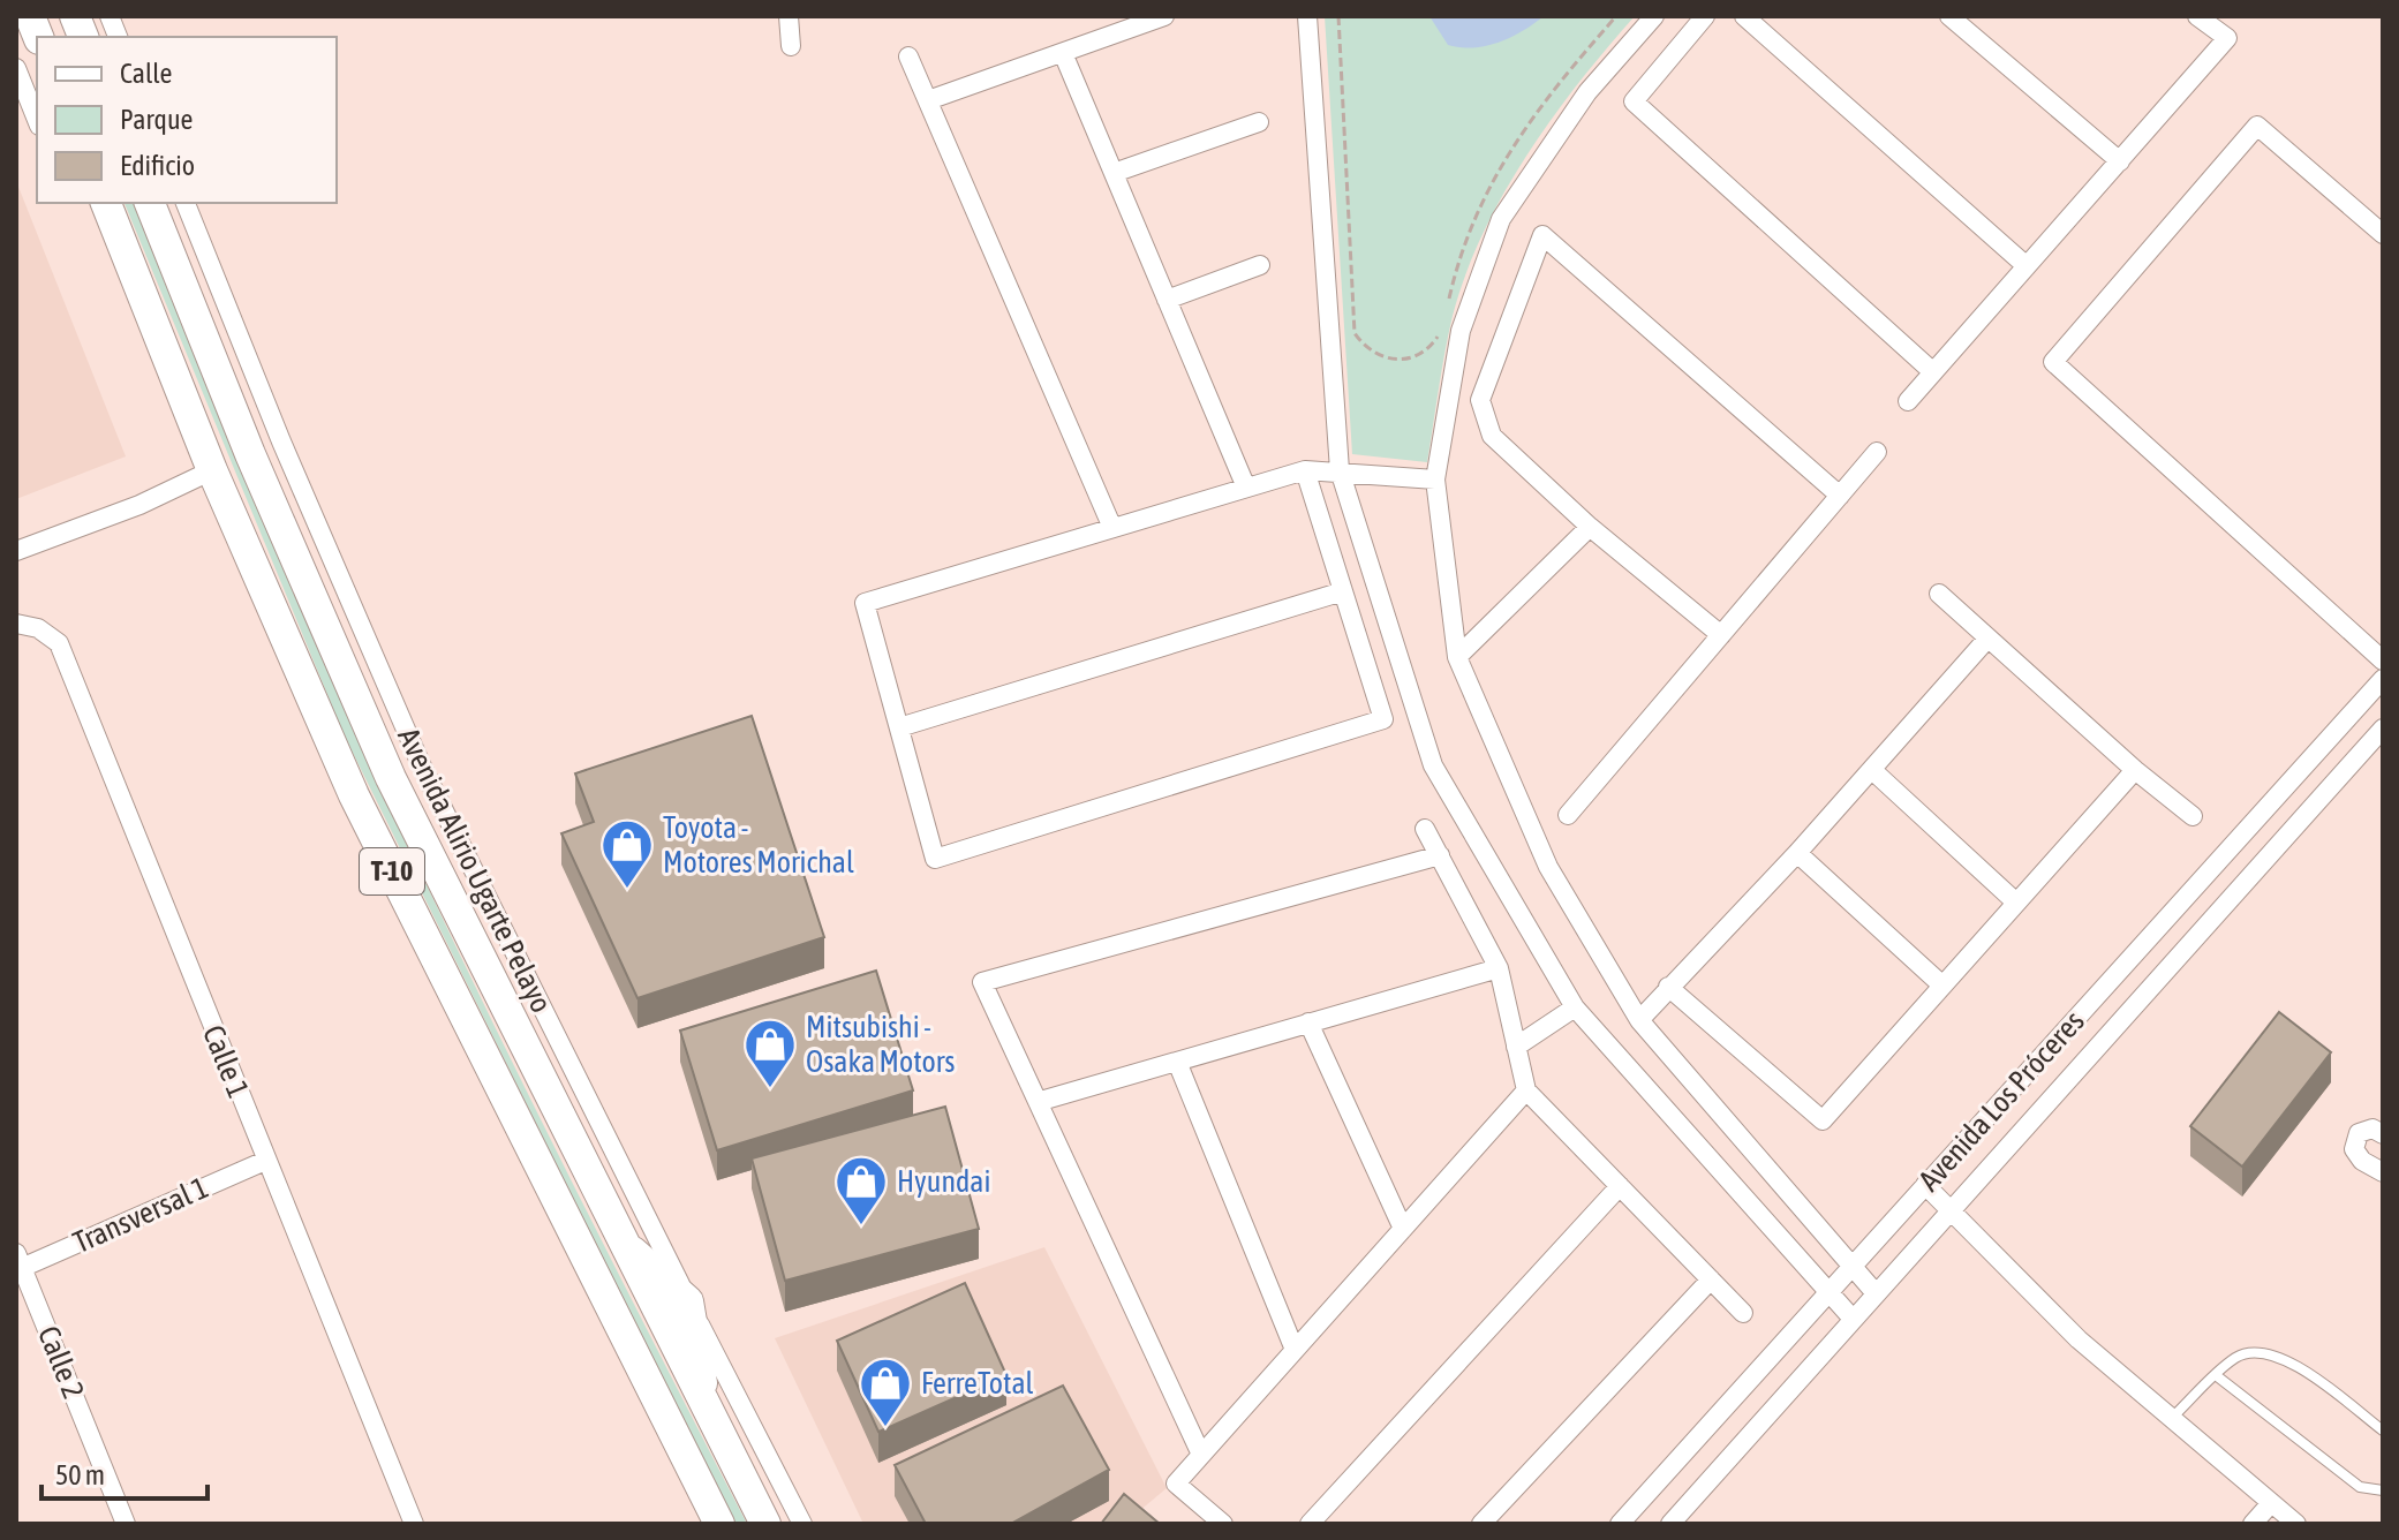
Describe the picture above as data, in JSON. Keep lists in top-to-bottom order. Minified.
{"streets":{"highway":["Avenida Alirio Ugarte Pelayo","T-10"],"street":["Calle 1","Avenida Los Próceres","Transversal 1","Calle 2"]},"crossings":[["Calle 1","Transversal 1"],["Transversal 1","Calle 2"]],"places":{"shop":["Toyota - Motores Morichal","Mitsubishi - Osaka Motors","Hyundai","FerreTotal"]},"legend":["Calle","Parque","Edificio"],"scale_bar":"50 m"}
